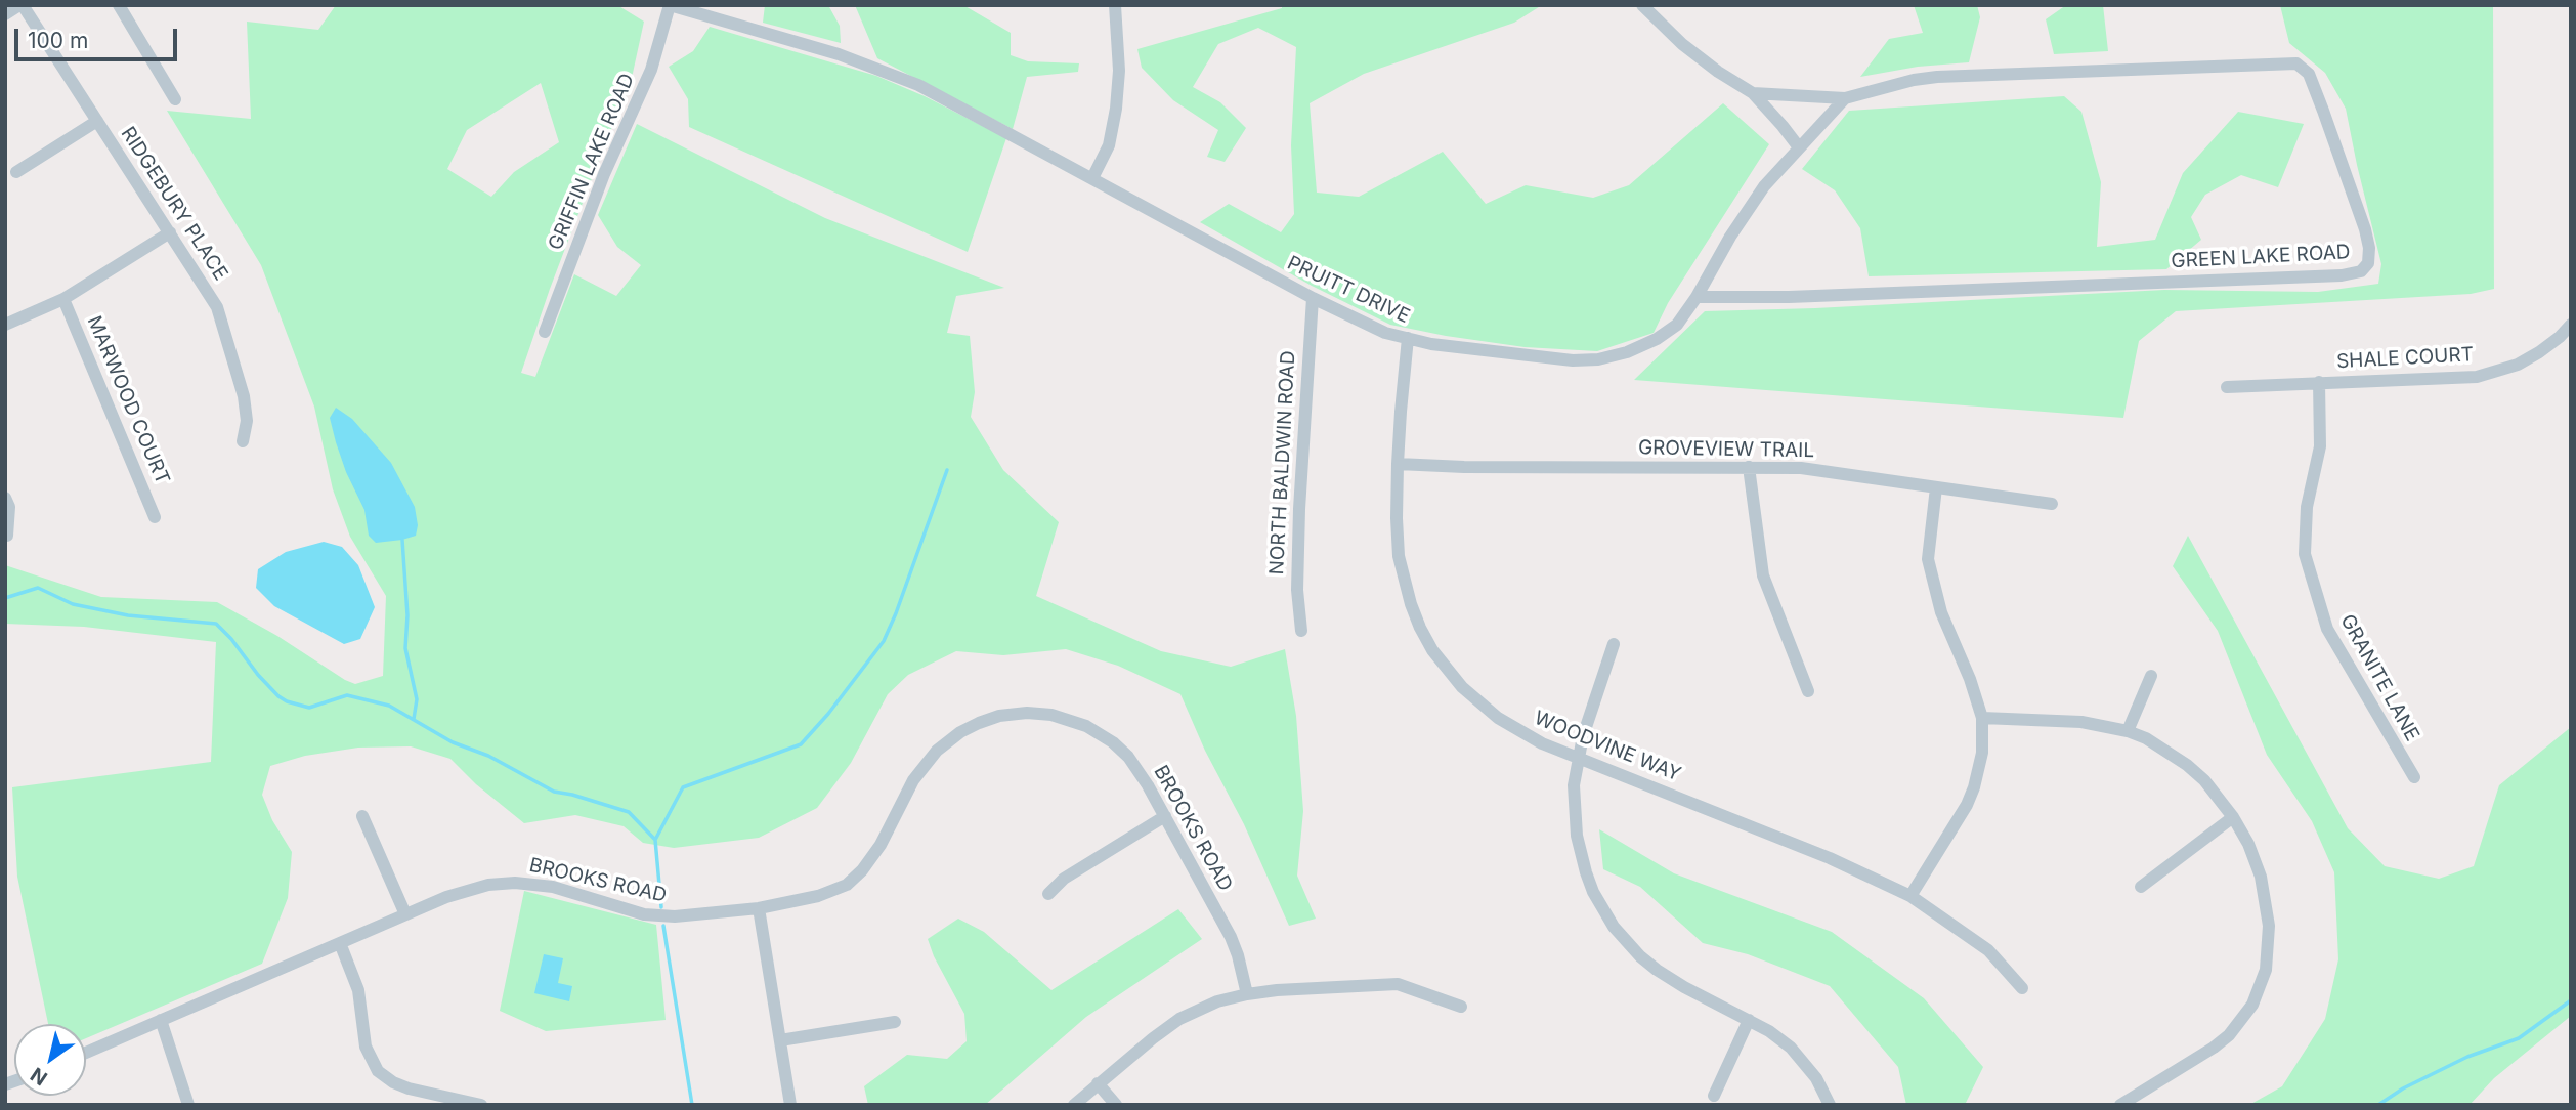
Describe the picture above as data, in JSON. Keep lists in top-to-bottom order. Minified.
{"streets":{"street":["GRIFFIN LAKE ROAD","RIDGEBURY PLACE","GREEN LAKE ROAD","PRUITT DRIVE","SHALE COURT","MARWOOD COURT","GROVEVIEW TRAIL","NORTH BALDWIN ROAD","GRANITE LANE","WOODVINE WAY","BROOKS ROAD"]},"crossings":[["GRIFFIN LAKE ROAD","PRUITT DRIVE"],["GREEN LAKE ROAD","PRUITT DRIVE"],["PRUITT DRIVE","NORTH BALDWIN ROAD"],["PRUITT DRIVE","WOODVINE WAY"],["SHALE COURT","GRANITE LANE"],["GROVEVIEW TRAIL","WOODVINE WAY"]],"scale_bar":"100 m","north":"bottom left"}
